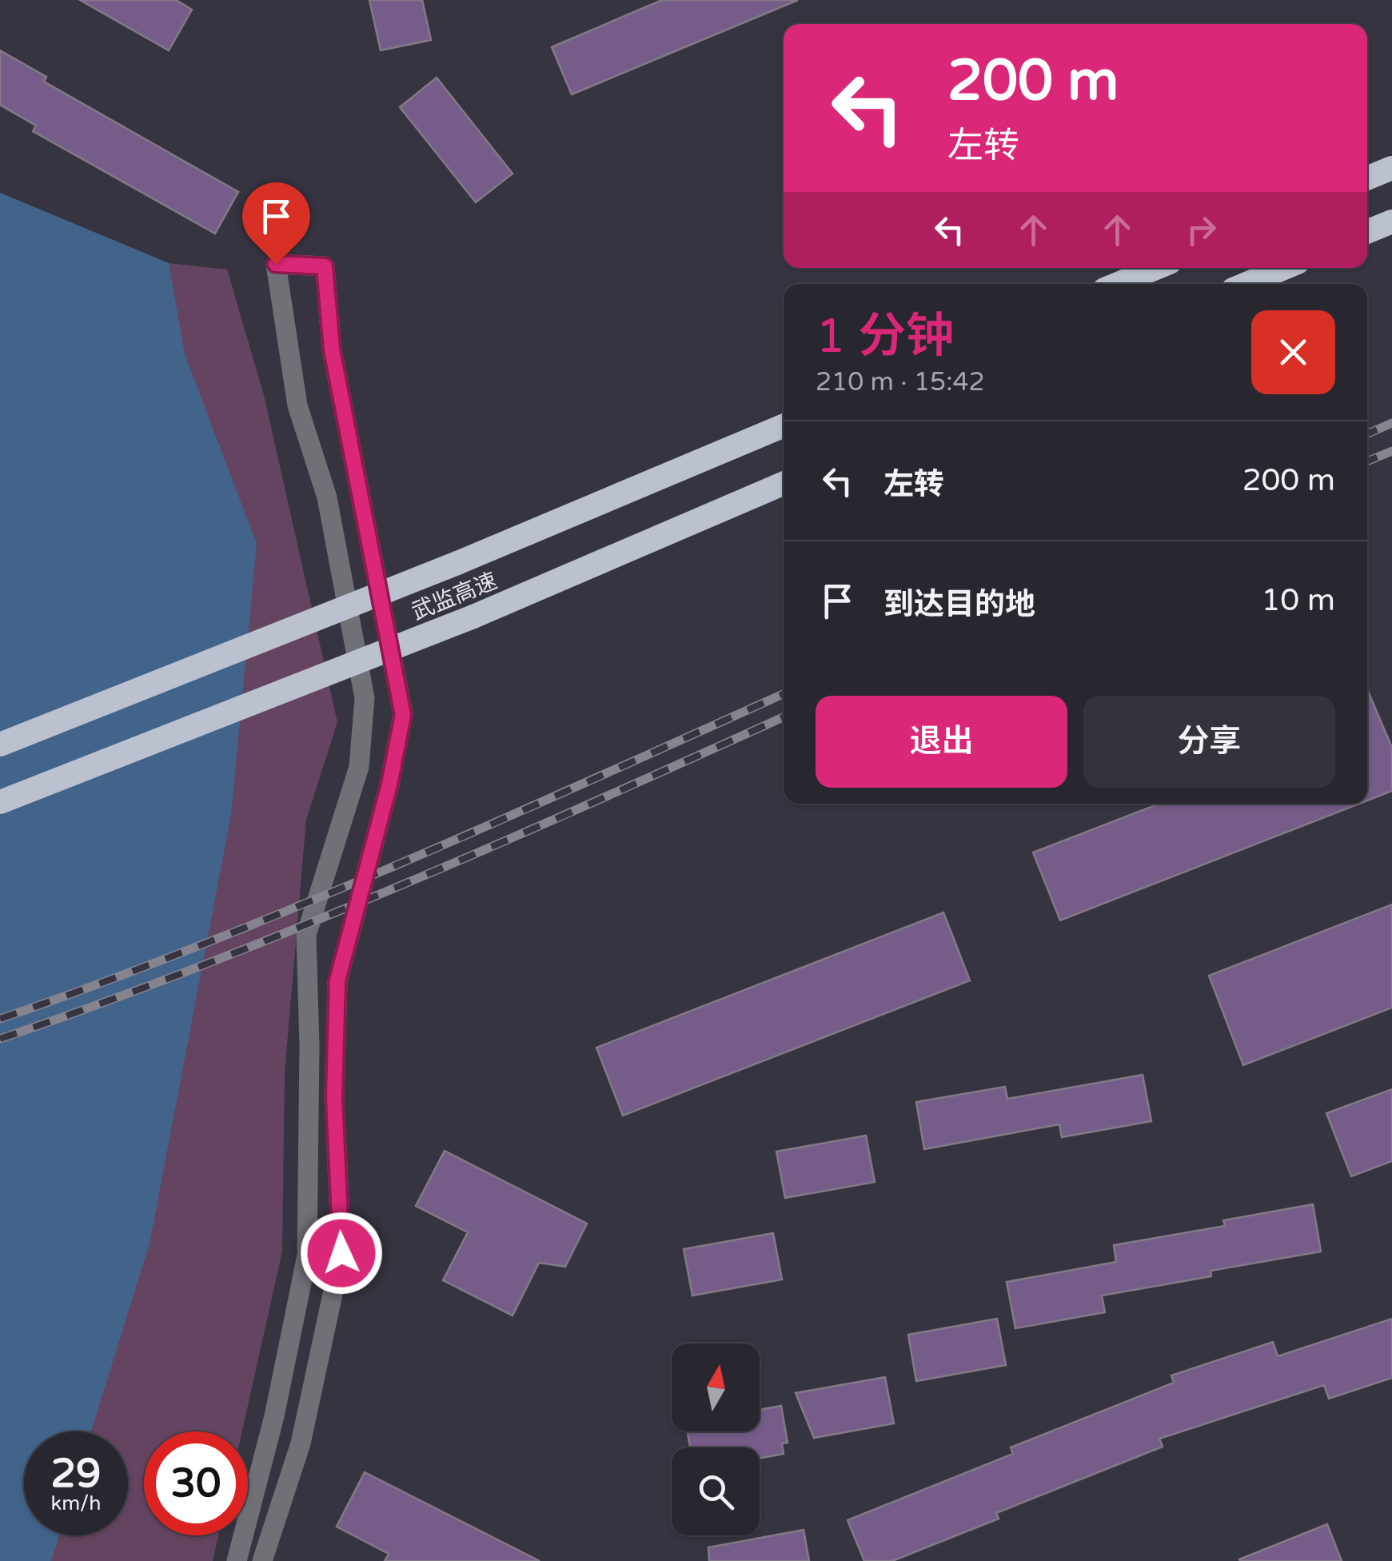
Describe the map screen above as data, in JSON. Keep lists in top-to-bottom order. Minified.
{"streets":{"highway":["武监高速"]},"north":"top","page":{"turn":["200 m","左转"],"heading":["1 分钟","210 m · 15:42"],"list":[{"name":"左转","value":"200 m"},{"name":"到达目的地","value":"10 m"}],"buttons":["退出","分享"],"speed":"29 km/h","limit":"30"}}
